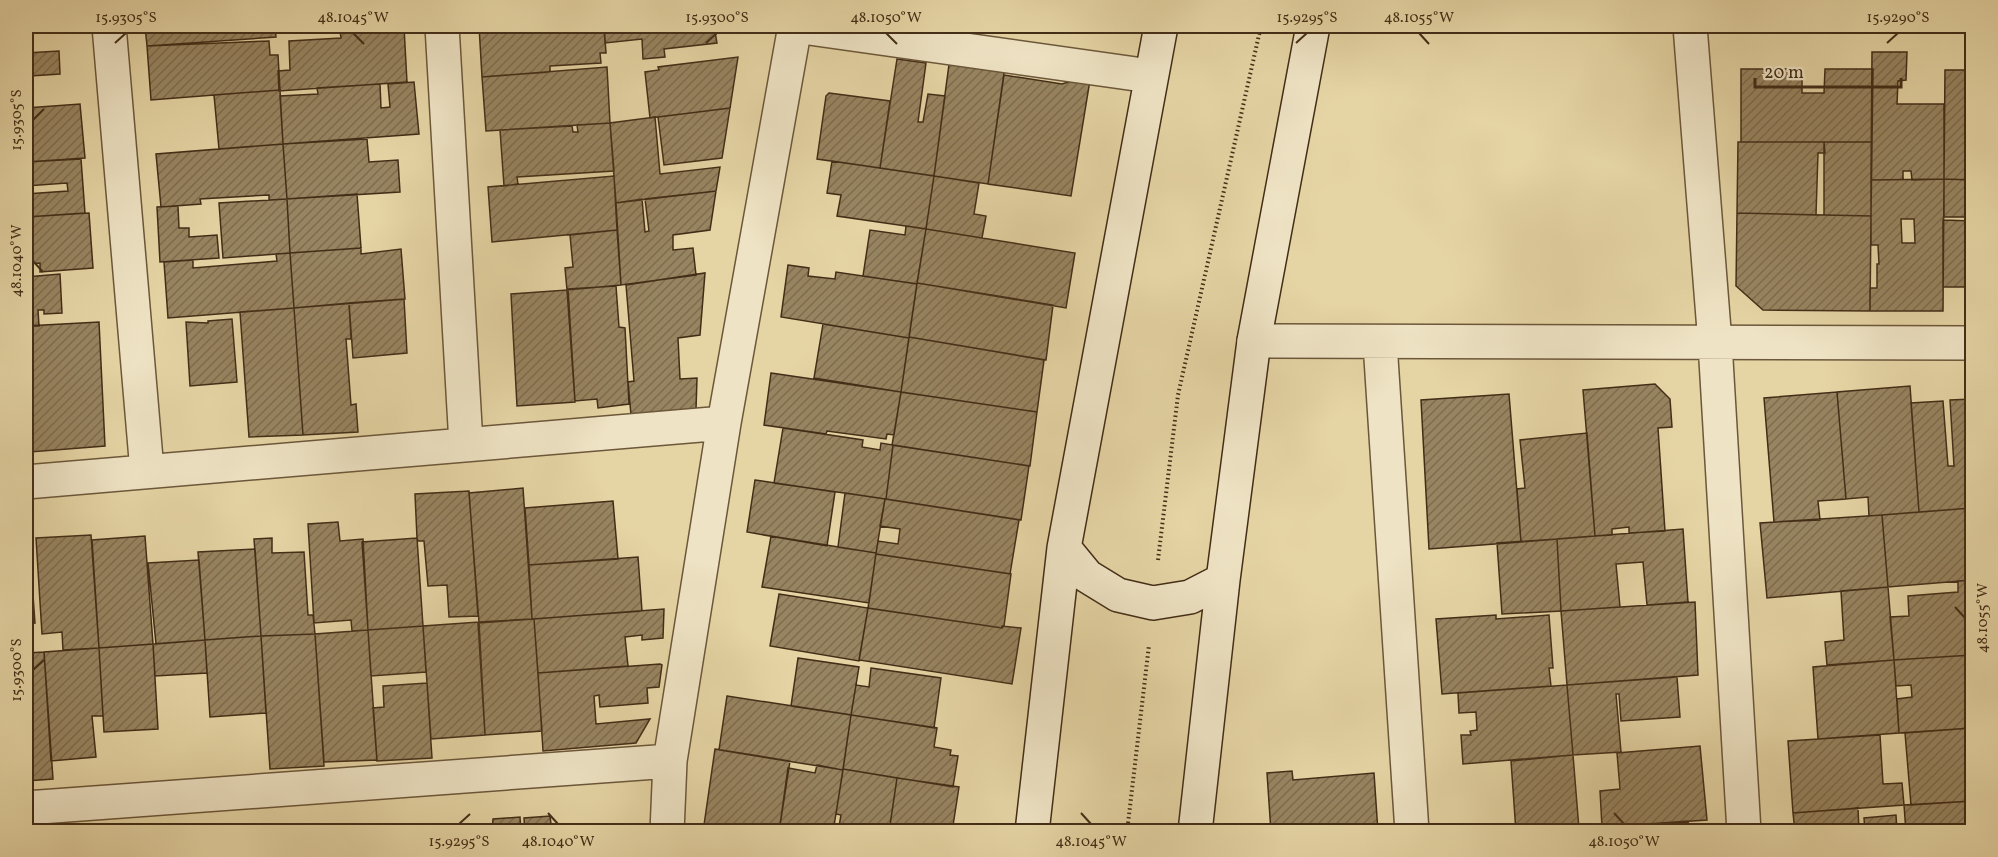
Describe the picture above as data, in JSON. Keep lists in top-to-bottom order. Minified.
{"scale_bar":"20 m","coordinates":["15.9305°S","48.1045°W","15.9300°S","48.1050°W","15.9295°S","48.1055°W","15.9290°S","48.1040°W"]}
